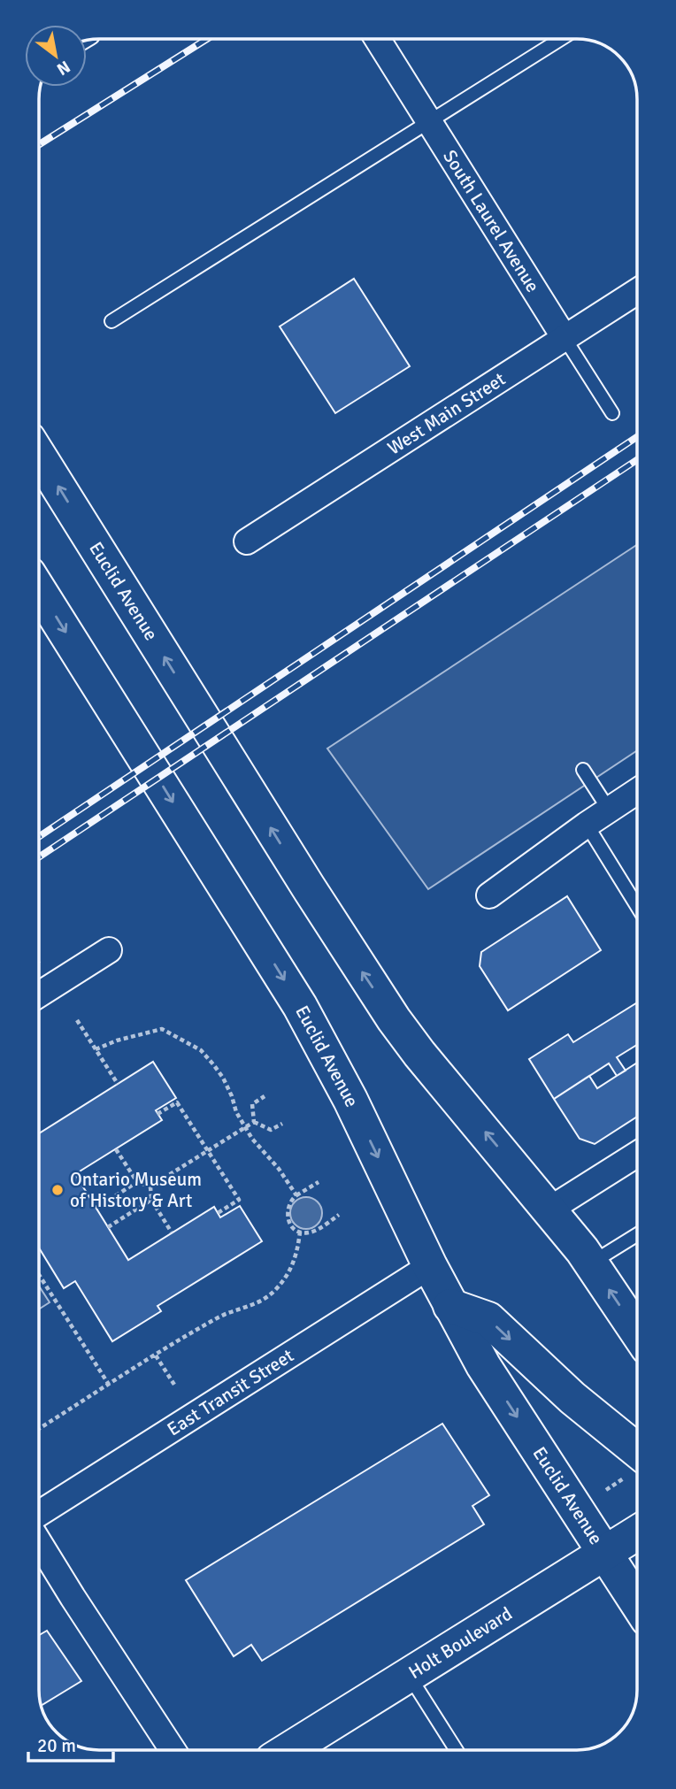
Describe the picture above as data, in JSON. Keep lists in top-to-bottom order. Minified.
{"streets":{"main road":["Euclid Avenue","Holt Boulevard"],"street":["South Laurel Avenue","West Main Street","East Transit Street"]},"crossings":[["South Laurel Avenue","West Main Street"],["Euclid Avenue","East Transit Street"],["Euclid Avenue","Holt Boulevard"]],"places":["Ontario Museum of History & Art"],"scale_bar":"20 m","north":"bottom right"}
